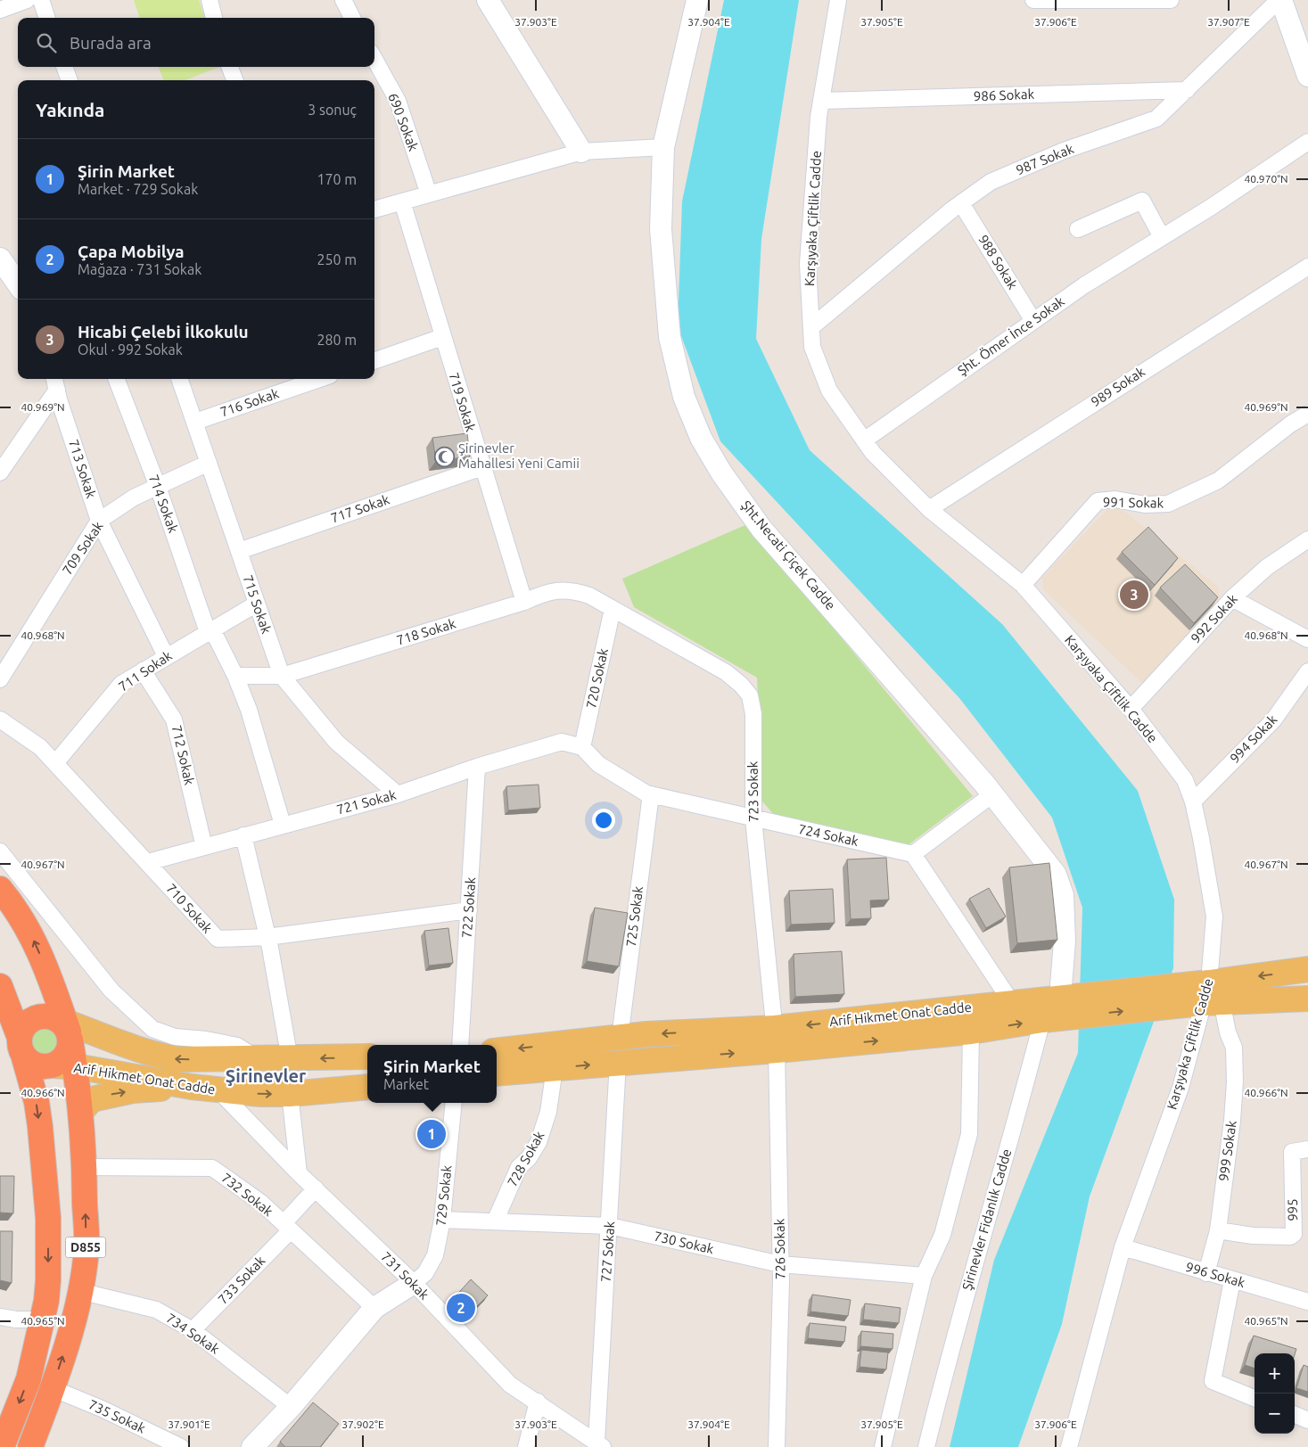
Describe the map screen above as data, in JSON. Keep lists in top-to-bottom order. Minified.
{"streets":{"highway":["D855"],"main road":["Arif Hikmet Onat Cadde"],"street":["986 Sokak","690 Sokak","987 Sokak","Karşıyaka Çiftlik Cadde","988 Sokak","Şht. Ömer İnce Sokak","989 Sokak","719 Sokak","716 Sokak","713 Sokak","991 Sokak","714 Sokak","717 Sokak","709 Sokak","Şht.Necati Çiçek Cadde","715 Sokak","992 Sokak","718 Sokak","711 Sokak","720 Sokak","994 Sokak","712 Sokak","723 Sokak","721 Sokak","724 Sokak","722 Sokak","710 Sokak","725 Sokak","999 Sokak","728 Sokak","732 Sokak","729 Sokak","995","Şirinevler Fidanlık Cadde","730 Sokak","726 Sokak","727 Sokak","996 Sokak","731 Sokak","733 Sokak","734 Sokak","735 Sokak"]},"crossings":[["986 Sokak","987 Sokak"],["986 Sokak","Karşıyaka Çiftlik Cadde"],["987 Sokak","Karşıyaka Çiftlik Cadde"],["987 Sokak","988 Sokak"],["Karşıyaka Çiftlik Cadde","Şht. Ömer İnce Sokak"],["Karşıyaka Çiftlik Cadde","989 Sokak"],["Karşıyaka Çiftlik Cadde","991 Sokak"],["Karşıyaka Çiftlik Cadde","992 Sokak"],["Karşıyaka Çiftlik Cadde","994 Sokak"],["Karşıyaka Çiftlik Cadde","Arif Hikmet Onat Cadde"],["Karşıyaka Çiftlik Cadde","999 Sokak"],["Karşıyaka Çiftlik Cadde","996 Sokak"],["988 Sokak","Şht. Ömer İnce Sokak"],["719 Sokak","717 Sokak"],["719 Sokak","718 Sokak"],["716 Sokak","715 Sokak"],["713 Sokak","709 Sokak"],["713 Sokak","711 Sokak"],["714 Sokak","709 Sokak"],["714 Sokak","718 Sokak"],["714 Sokak","711 Sokak"],["714 Sokak","721 Sokak"],["717 Sokak","715 Sokak"],["709 Sokak","715 Sokak"],["Şht.Necati Çiçek Cadde","Arif Hikmet Onat Cadde"],["715 Sokak","718 Sokak"],["715 Sokak","711 Sokak"],["715 Sokak","721 Sokak"],["718 Sokak","720 Sokak"],["718 Sokak","723 Sokak"],["711 Sokak","712 Sokak"],["711 Sokak","710 Sokak"],["720 Sokak","723 Sokak"],["720 Sokak","721 Sokak"],["720 Sokak","724 Sokak"],["712 Sokak","721 Sokak"],["723 Sokak","724 Sokak"],["723 Sokak","Arif Hikmet Onat Cadde"],["723 Sokak","726 Sokak"],["721 Sokak","724 Sokak"],["721 Sokak","722 Sokak"],["721 Sokak","710 Sokak"],["724 Sokak","725 Sokak"],["722 Sokak","710 Sokak"],["725 Sokak","Arif Hikmet Onat Cadde"],["Arif Hikmet Onat Cadde","999 Sokak"],["Arif Hikmet Onat Cadde","728 Sokak"],["Arif Hikmet Onat Cadde","Şirinevler Fidanlık Cadde"],["Arif Hikmet Onat Cadde","D855"],["Arif Hikmet Onat Cadde","726 Sokak"],["Arif Hikmet Onat Cadde","727 Sokak"],["Arif Hikmet Onat Cadde","731 Sokak"],["999 Sokak","995"],["999 Sokak","996 Sokak"],["728 Sokak","730 Sokak"],["732 Sokak","D855"],["732 Sokak","733 Sokak"],["729 Sokak","730 Sokak"],["729 Sokak","731 Sokak"],["730 Sokak","726 Sokak"],["730 Sokak","727 Sokak"],["D855","734 Sokak"],["D855","735 Sokak"],["727 Sokak","731 Sokak"],["731 Sokak","733 Sokak"],["733 Sokak","734 Sokak"]],"districts":["Şirinevler"],"places":{"mosque":["Şirinevler Mahallesi Yeni Camii"]},"page":{"search":"Burada ara","heading":["Yakında","3 sonuç"],"list":[{"mark":"1","name":"Şirin Market","note":"Market · 729 Sokak","value":"170 m"},{"mark":"2","name":"Çapa Mobilya","note":"Mağaza · 731 Sokak","value":"250 m"},{"mark":"3","name":"Hicabi Çelebi İlkokulu","note":"Okul · 992 Sokak","value":"280 m"}],"pins":["3","1","2"],"popup":["Şirin Market","Market"],"map_buttons":["+","−"]},"coordinates":["37.903°E","37.904°E","37.905°E","37.906°E","37.907°E","40.970°N","40.969°N","40.968°N","40.967°N","40.966°N","40.965°N","37.901°E","37.902°E"]}
